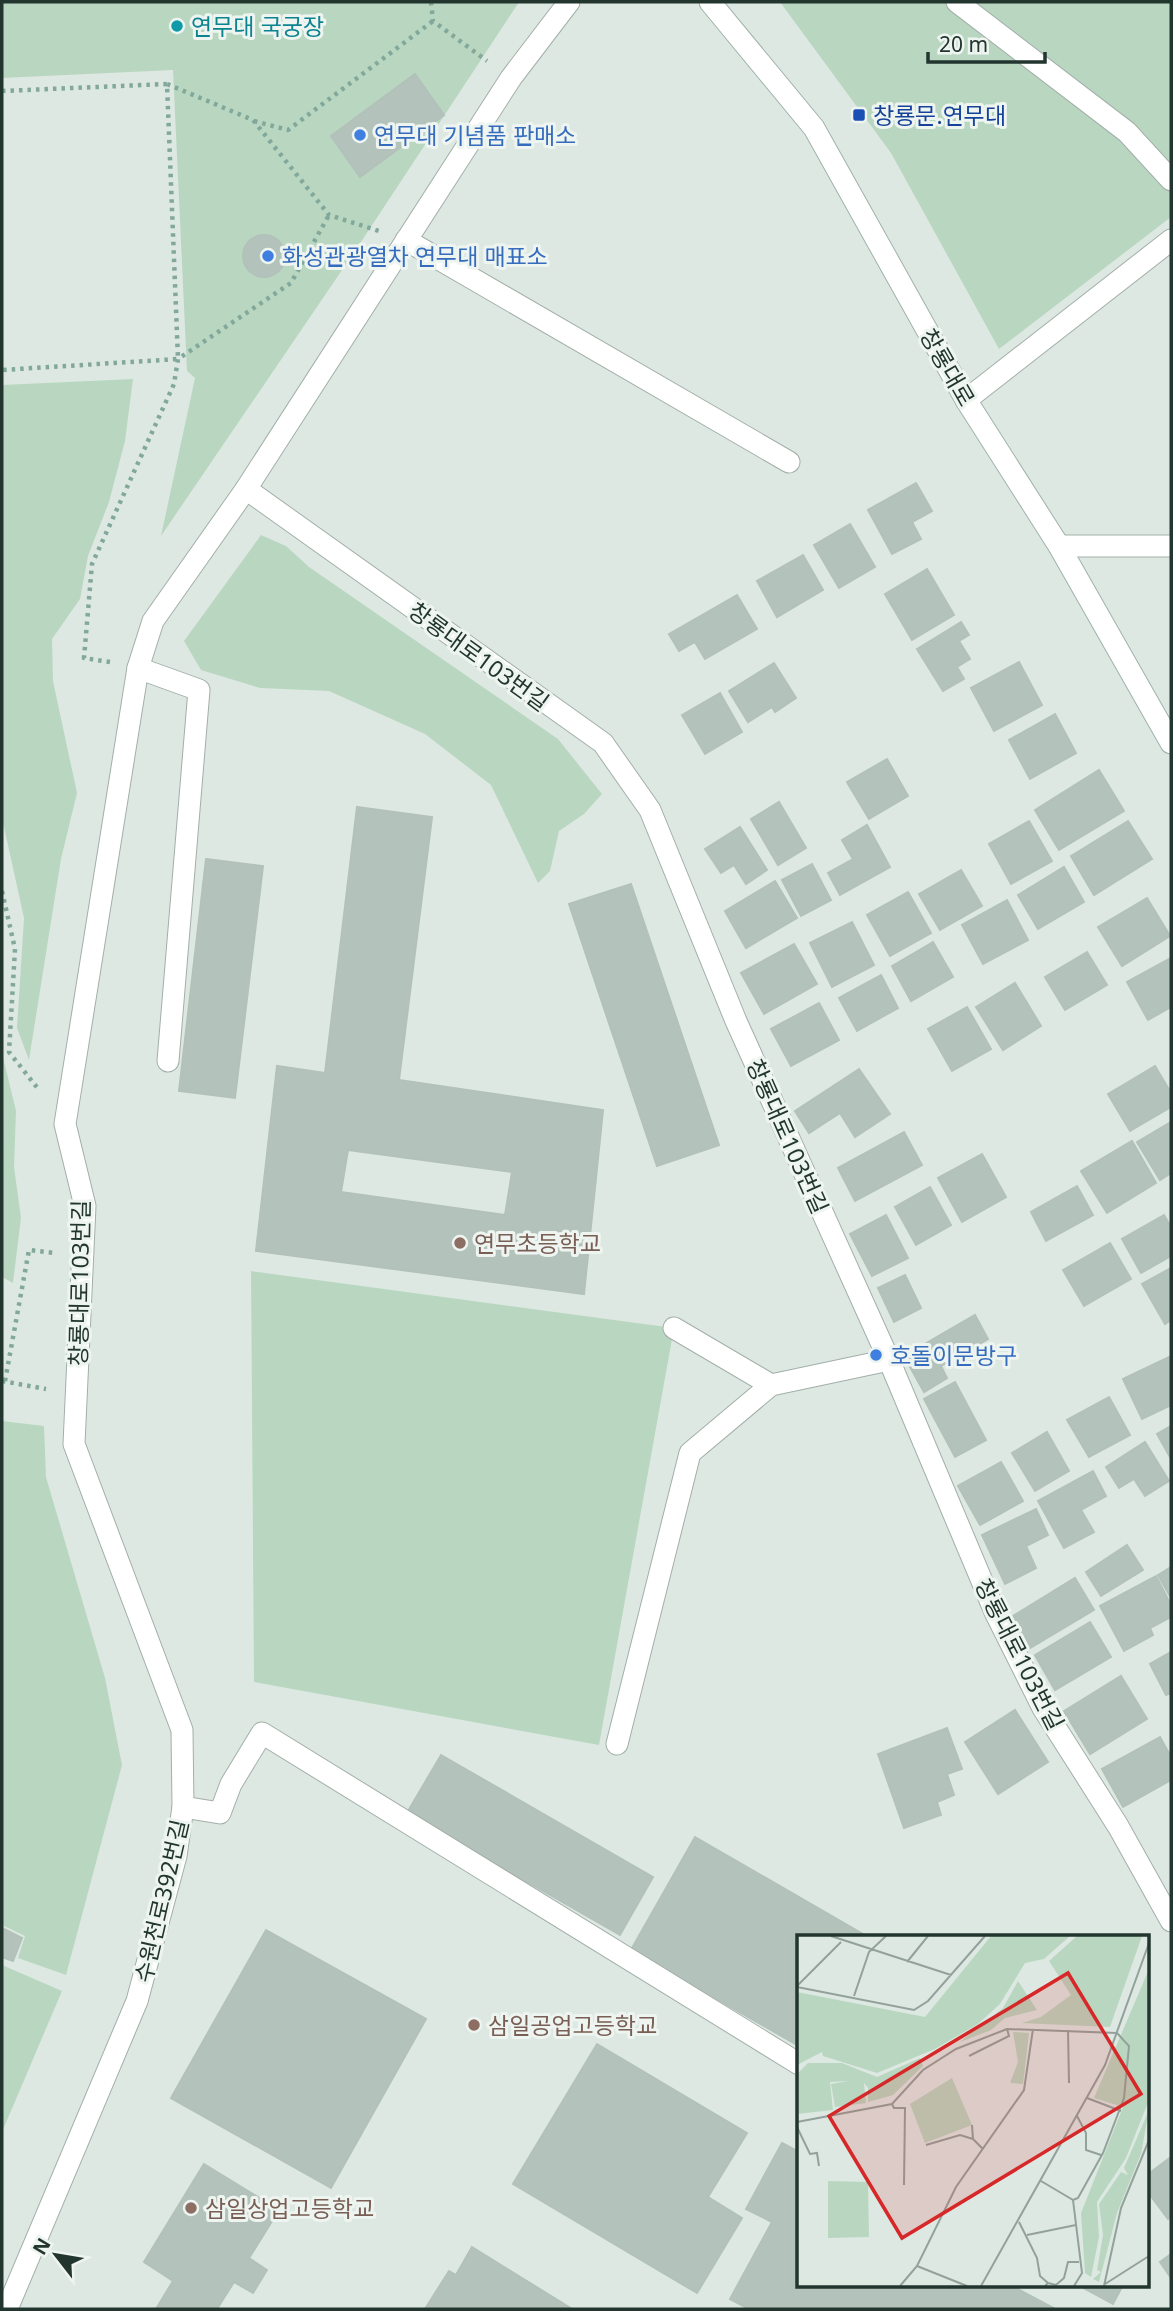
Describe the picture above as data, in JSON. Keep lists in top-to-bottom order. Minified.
{"streets":{"street":["창룡대로","창룡대로103번길","수원천로392번길"]},"crossings":[["창룡대로103번길","수원천로392번길"]],"places":{"other":["연무대 국궁장","연무대 기념품 판매소","화성관광열차 연무대 매표소","연무초등학교","호돌이문방구","삼일공업고등학교","삼일상업고등학교"],"transit":["창룡문.연무대"]},"scale_bar":"20 m","north":"top left"}
